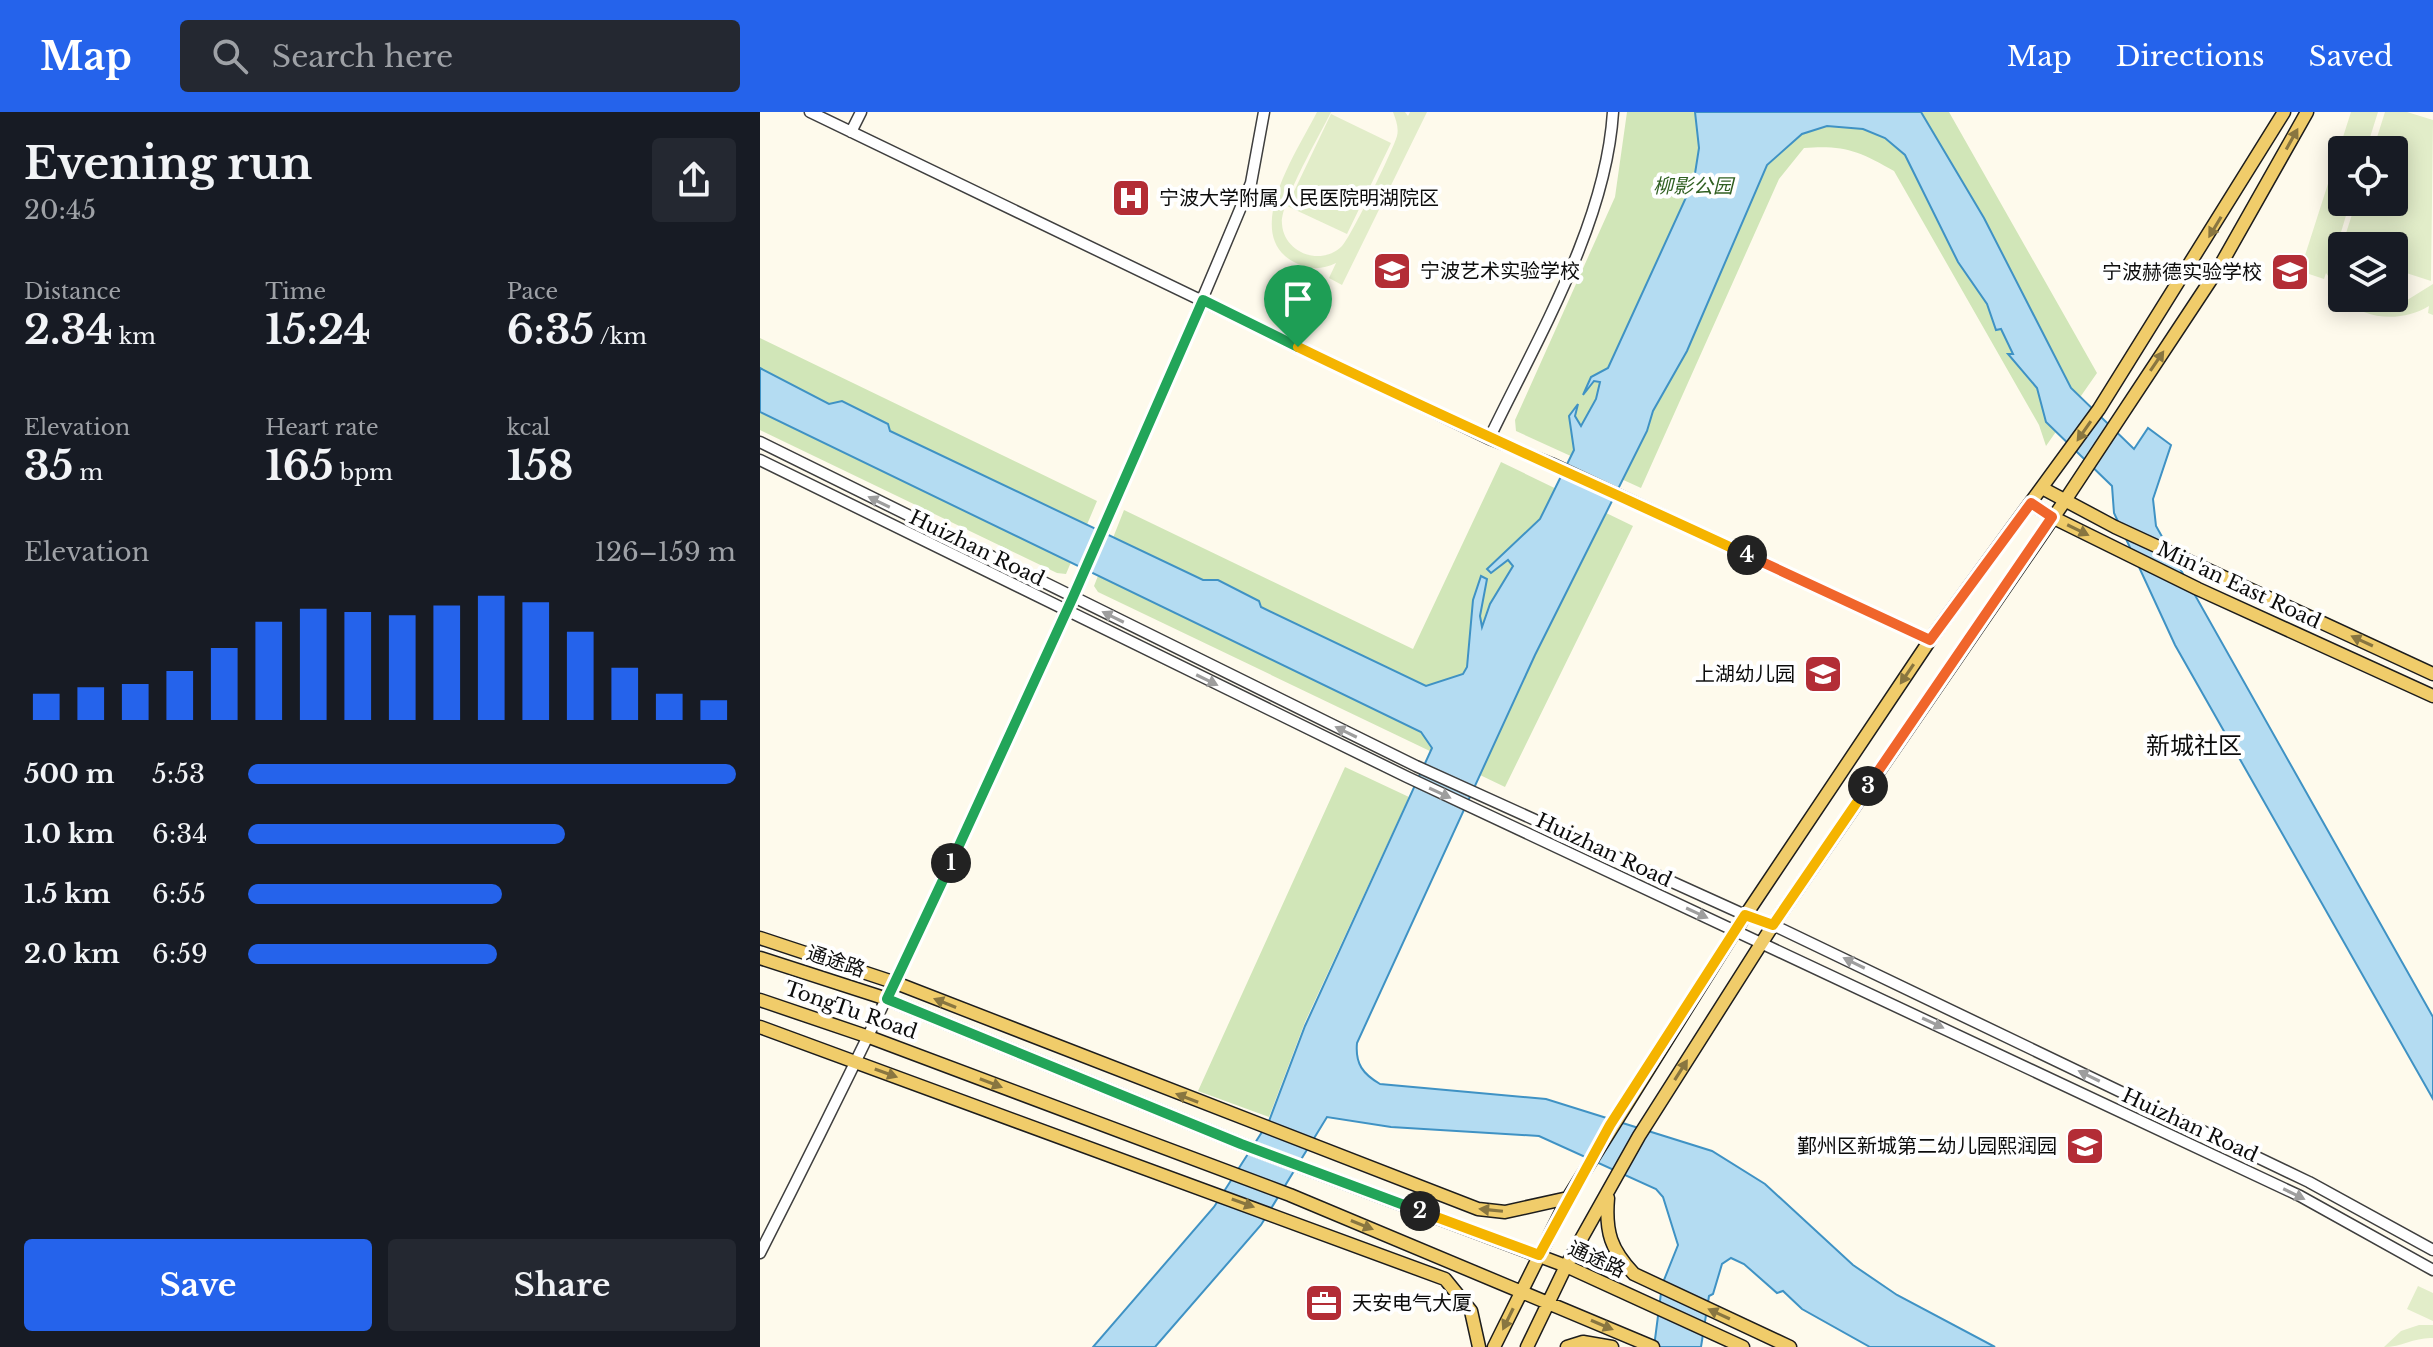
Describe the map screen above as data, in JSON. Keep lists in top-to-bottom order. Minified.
{"streets":{"main road":["Min'an East Road","通途路","TongTu Road"],"street":["Huizhan Road"]},"districts":["新城社区"],"parks":["柳影公园"],"places":{"hospital":["宁波大学附属人民医院明湖院区"],"school or university":["宁波艺术实验学校","宁波赫德实验学校","上湖幼儿园","鄞州区新城第二幼儿园熙润园"],"office":["天安电气大厦"]},"page":{"header":"Map","search":"Search here","nav":["Map","Directions","Saved"],"heading":["Evening run","20:45"],"stats":[["Distance","2.34 km"],["Time","15:24"],["Pace","6:35 /km"],["Elevation","35 m"],["Heart rate","165 bpm"],["kcal","158"]],"chart":["Elevation","126–159 m"],"pins":["4","3","1","2"],"list":[{"name":"500 m","note":"5:53"},{"name":"1.0 km","note":"6:34"},{"name":"1.5 km","note":"6:55"},{"name":"2.0 km","note":"6:59"}],"buttons":["Save","Share"]}}
